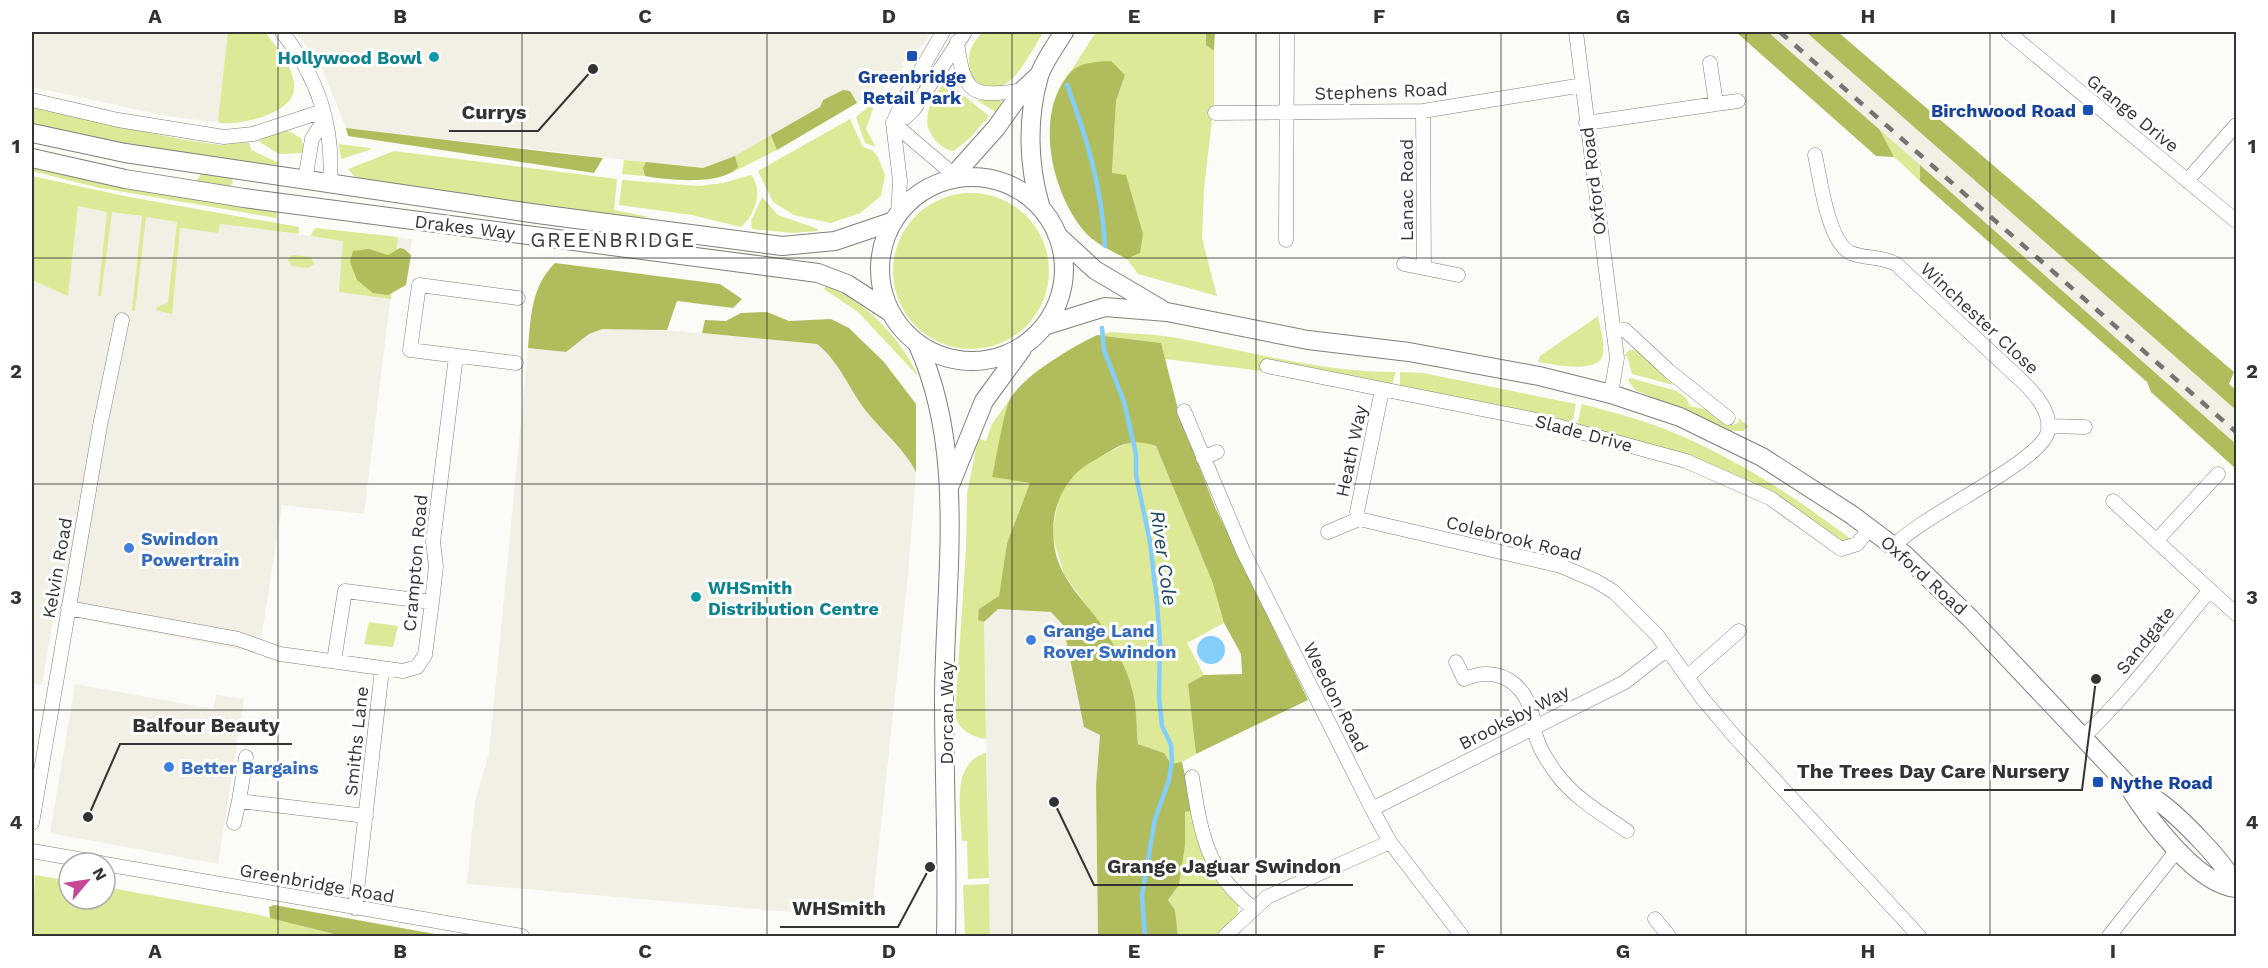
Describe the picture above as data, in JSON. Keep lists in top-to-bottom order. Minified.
{"streets":{"main road":["Oxford Road","Drakes Way","Dorcan Way"],"street":["Stephens Road","Grange Drive","Lanac Road","Winchester Close","Slade Drive","Heath Way","Colebrook Road","Crampton Road","Kelvin Road","Sandgate","Weedon Road","Brooksby Way","Smiths Lane","Greenbridge Road"]},"crossings":[["Stephens Road","Oxford Road"],["Stephens Road","Lanac Road"],["Oxford Road","Slade Drive"],["Oxford Road","Sandgate"],["Drakes Way","Dorcan Way"],["Slade Drive","Heath Way"],["Heath Way","Colebrook Road"],["Colebrook Road","Brooksby Way"],["Crampton Road","Kelvin Road"],["Crampton Road","Smiths Lane"],["Weedon Road","Brooksby Way"],["Smiths Lane","Greenbridge Road"]],"districts":["GREENBRIDGE"],"water":["River Cole"],"places":{"transit":["Greenbridge Retail Park","Birchwood Road","Nythe Road"],"other":["Hollywood Bowl","Currys","Swindon Powertrain","WHSmith Distribution Centre","Grange Land Rover Swindon","The Trees Day Care Nursery","Better Bargains","Grange Jaguar Swindon","Balfour Beauty","WHSmith"]},"north":"top right","grid":{"columns":["A","B","C","D","E","F","G","H","I"],"rows":["1","2","3","4"]}}
